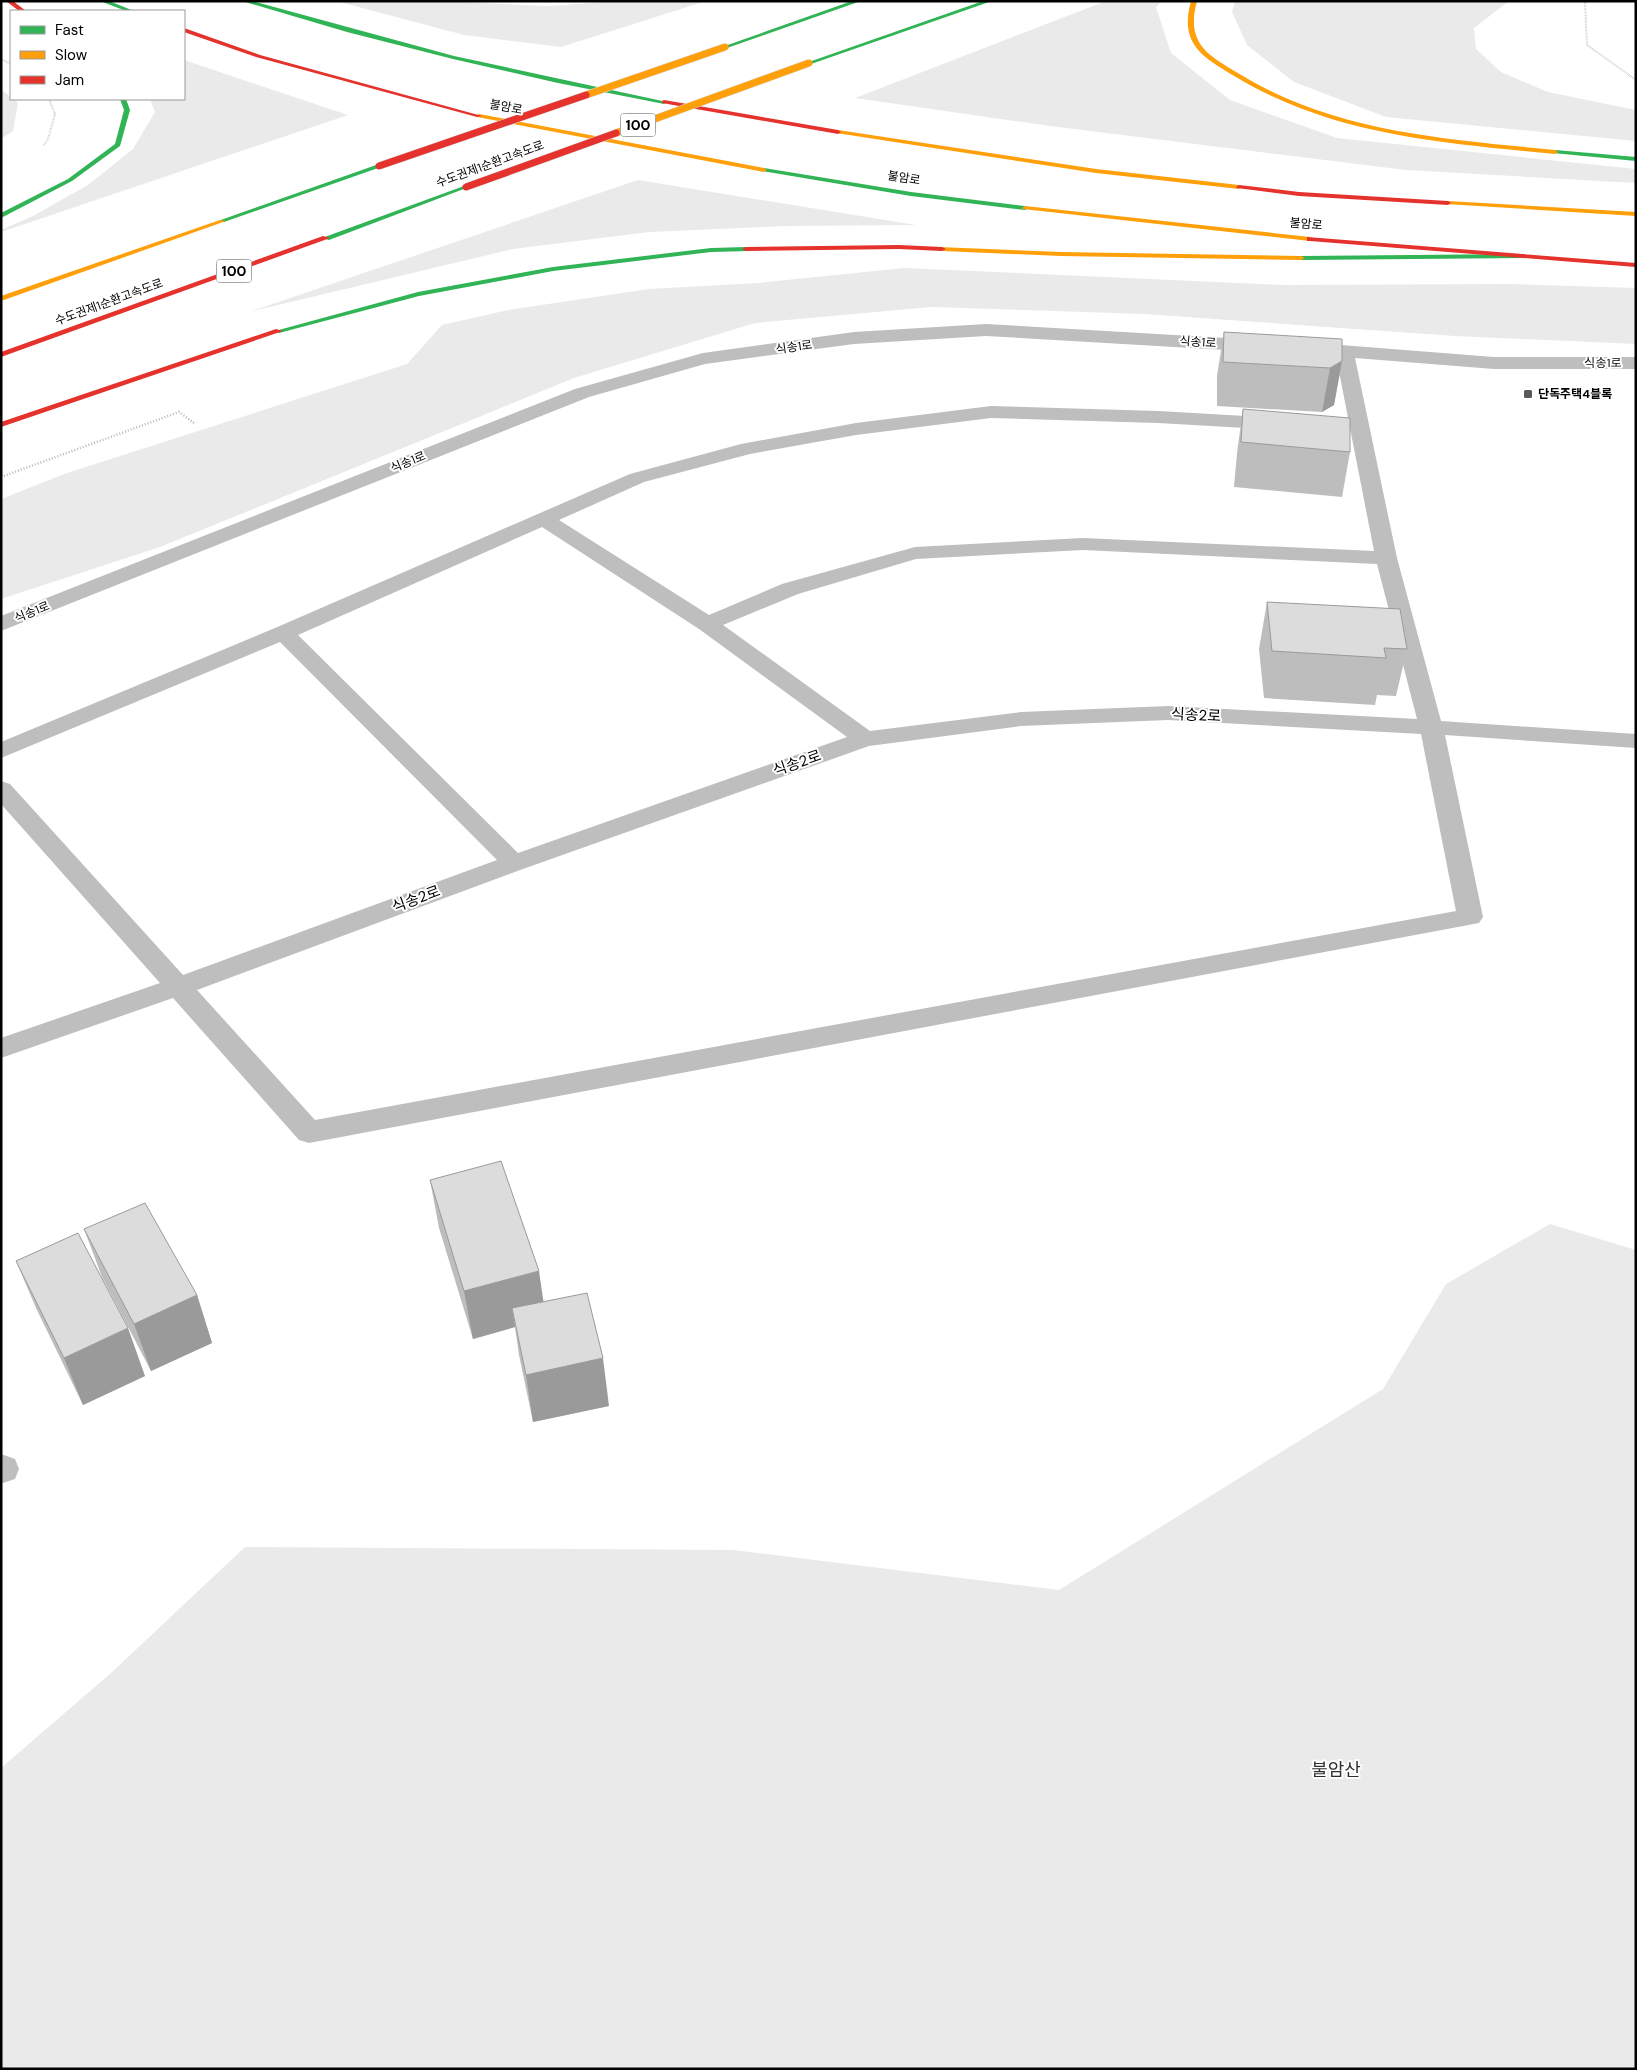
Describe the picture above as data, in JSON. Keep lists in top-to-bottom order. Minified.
{"streets":{"main road":["불암로","100","수도권제1순환고속도로"],"street":["식송1로","식송2로"]},"parks":["불암산"],"places":{"transit":["단독주택4블록"]},"legend":["Fast","Slow","Jam"]}
